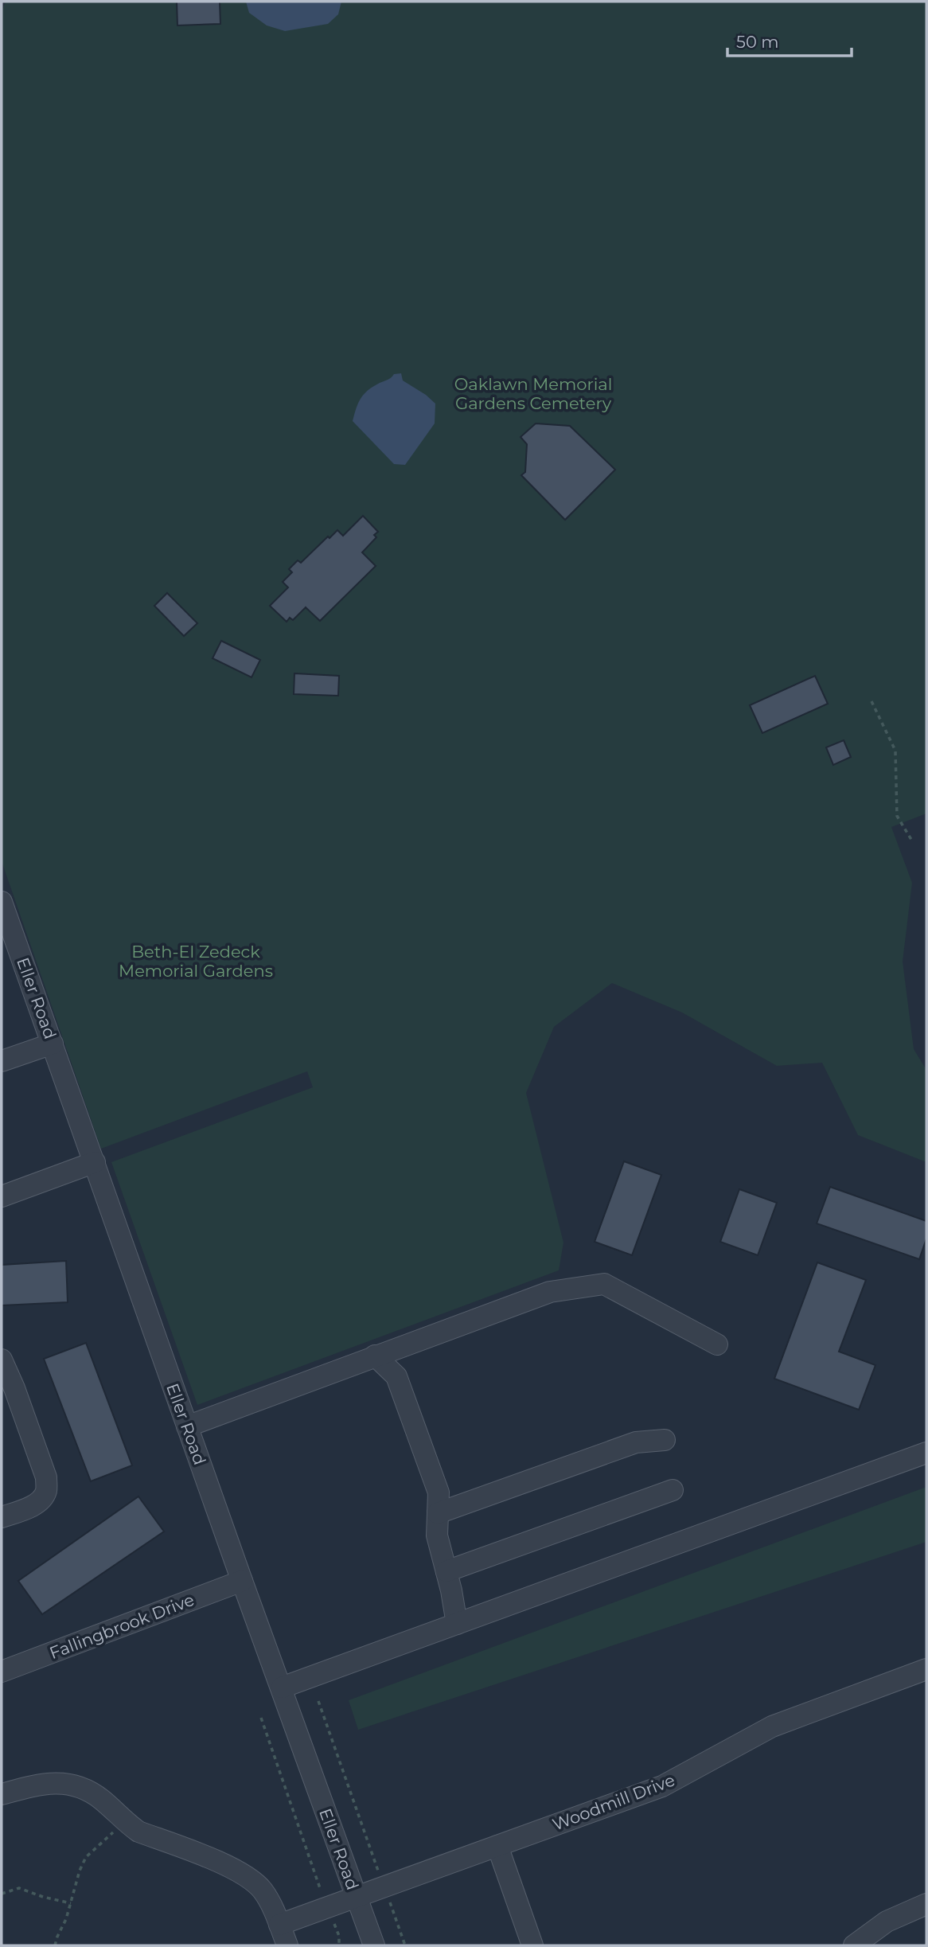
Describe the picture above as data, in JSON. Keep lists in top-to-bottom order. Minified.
{"streets":{"street":["Eller Road","Fallingbrook Drive","Woodmill Drive"]},"crossings":[["Eller Road","Fallingbrook Drive"],["Eller Road","Woodmill Drive"]],"parks":["Oaklawn Memorial Gardens Cemetery","Beth-El Zedeck Memorial Gardens"],"scale_bar":"50 m"}
